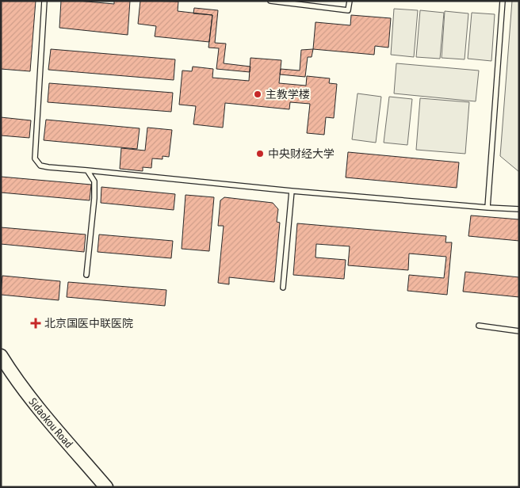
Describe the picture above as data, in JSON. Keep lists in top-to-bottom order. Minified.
{"streets":{"street":["Sidaokou Road"]},"places":{"other":["主教学楼","中央财经大学"],"health":["北京国医中联医院"]}}
